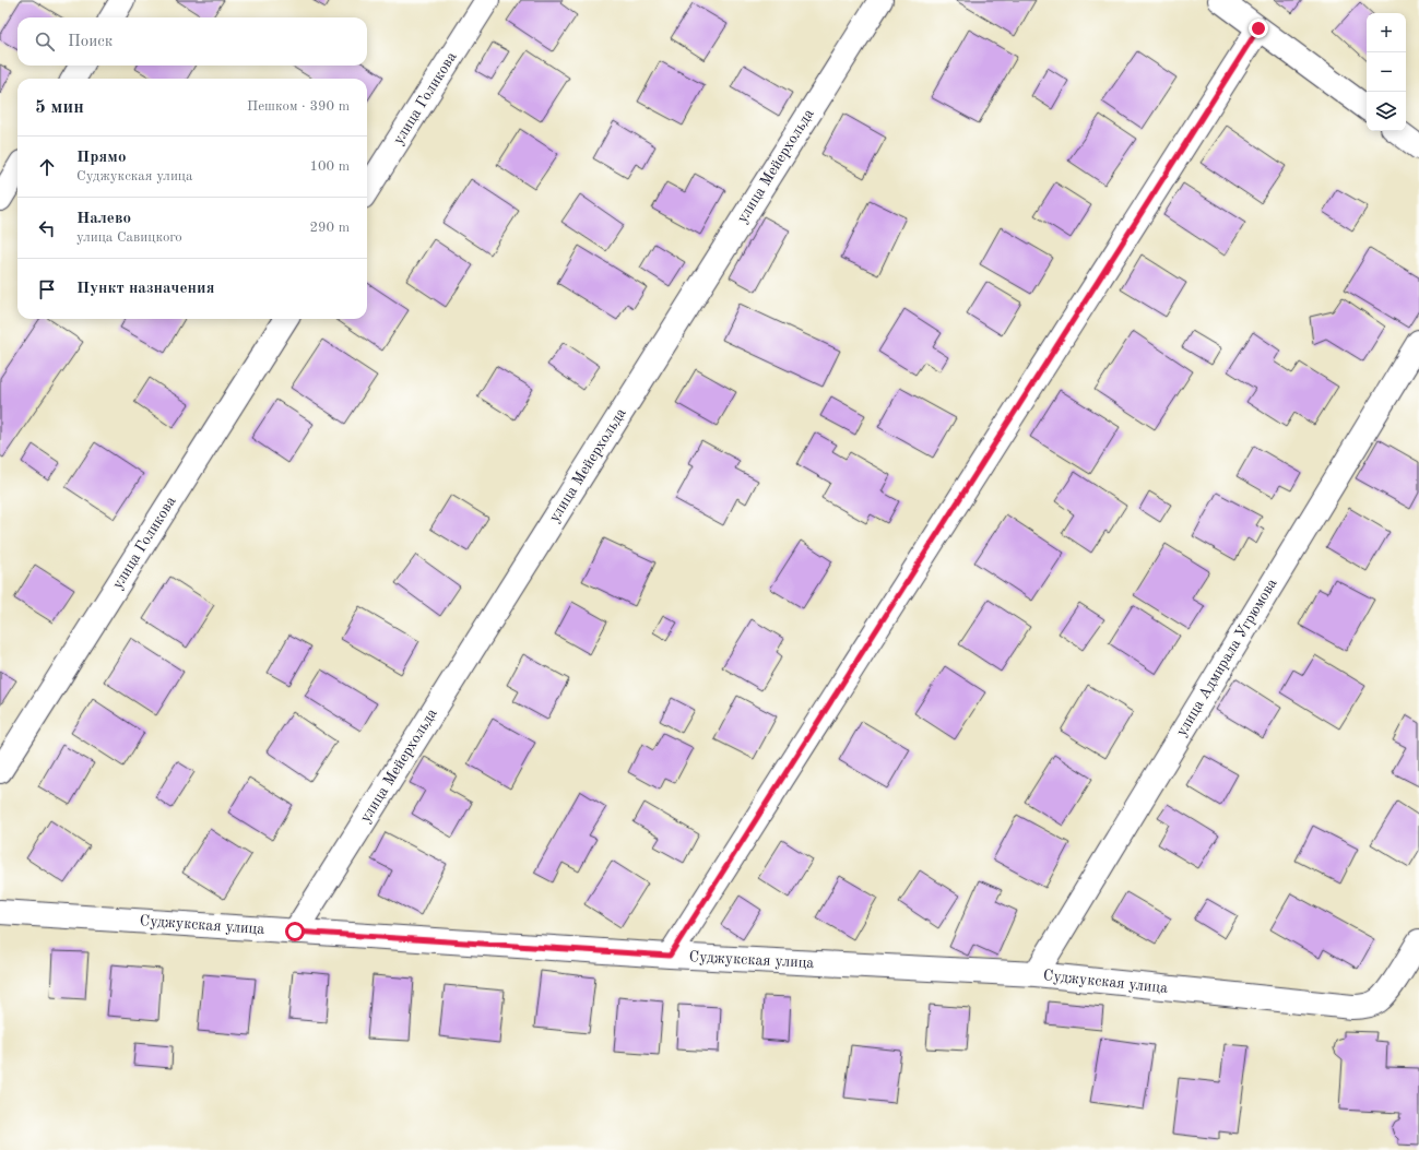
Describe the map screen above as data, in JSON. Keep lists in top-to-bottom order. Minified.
{"streets":{"street":["улица Голикова","улица Мейерхольда","улица Адмирала Угрюмова","Суджукская улица"]},"crossings":[["улица Мейерхольда","Суджукская улица"],["улица Адмирала Угрюмова","Суджукская улица"]],"page":{"map_buttons":["+","−"],"search":"Поиск","heading":["5 мин","Пешком · 390 m"],"list":[["Прямо","Суджукская улица","100 m"],["Налево","улица Савицкого","290 m"],"Пункт назначения"]}}
